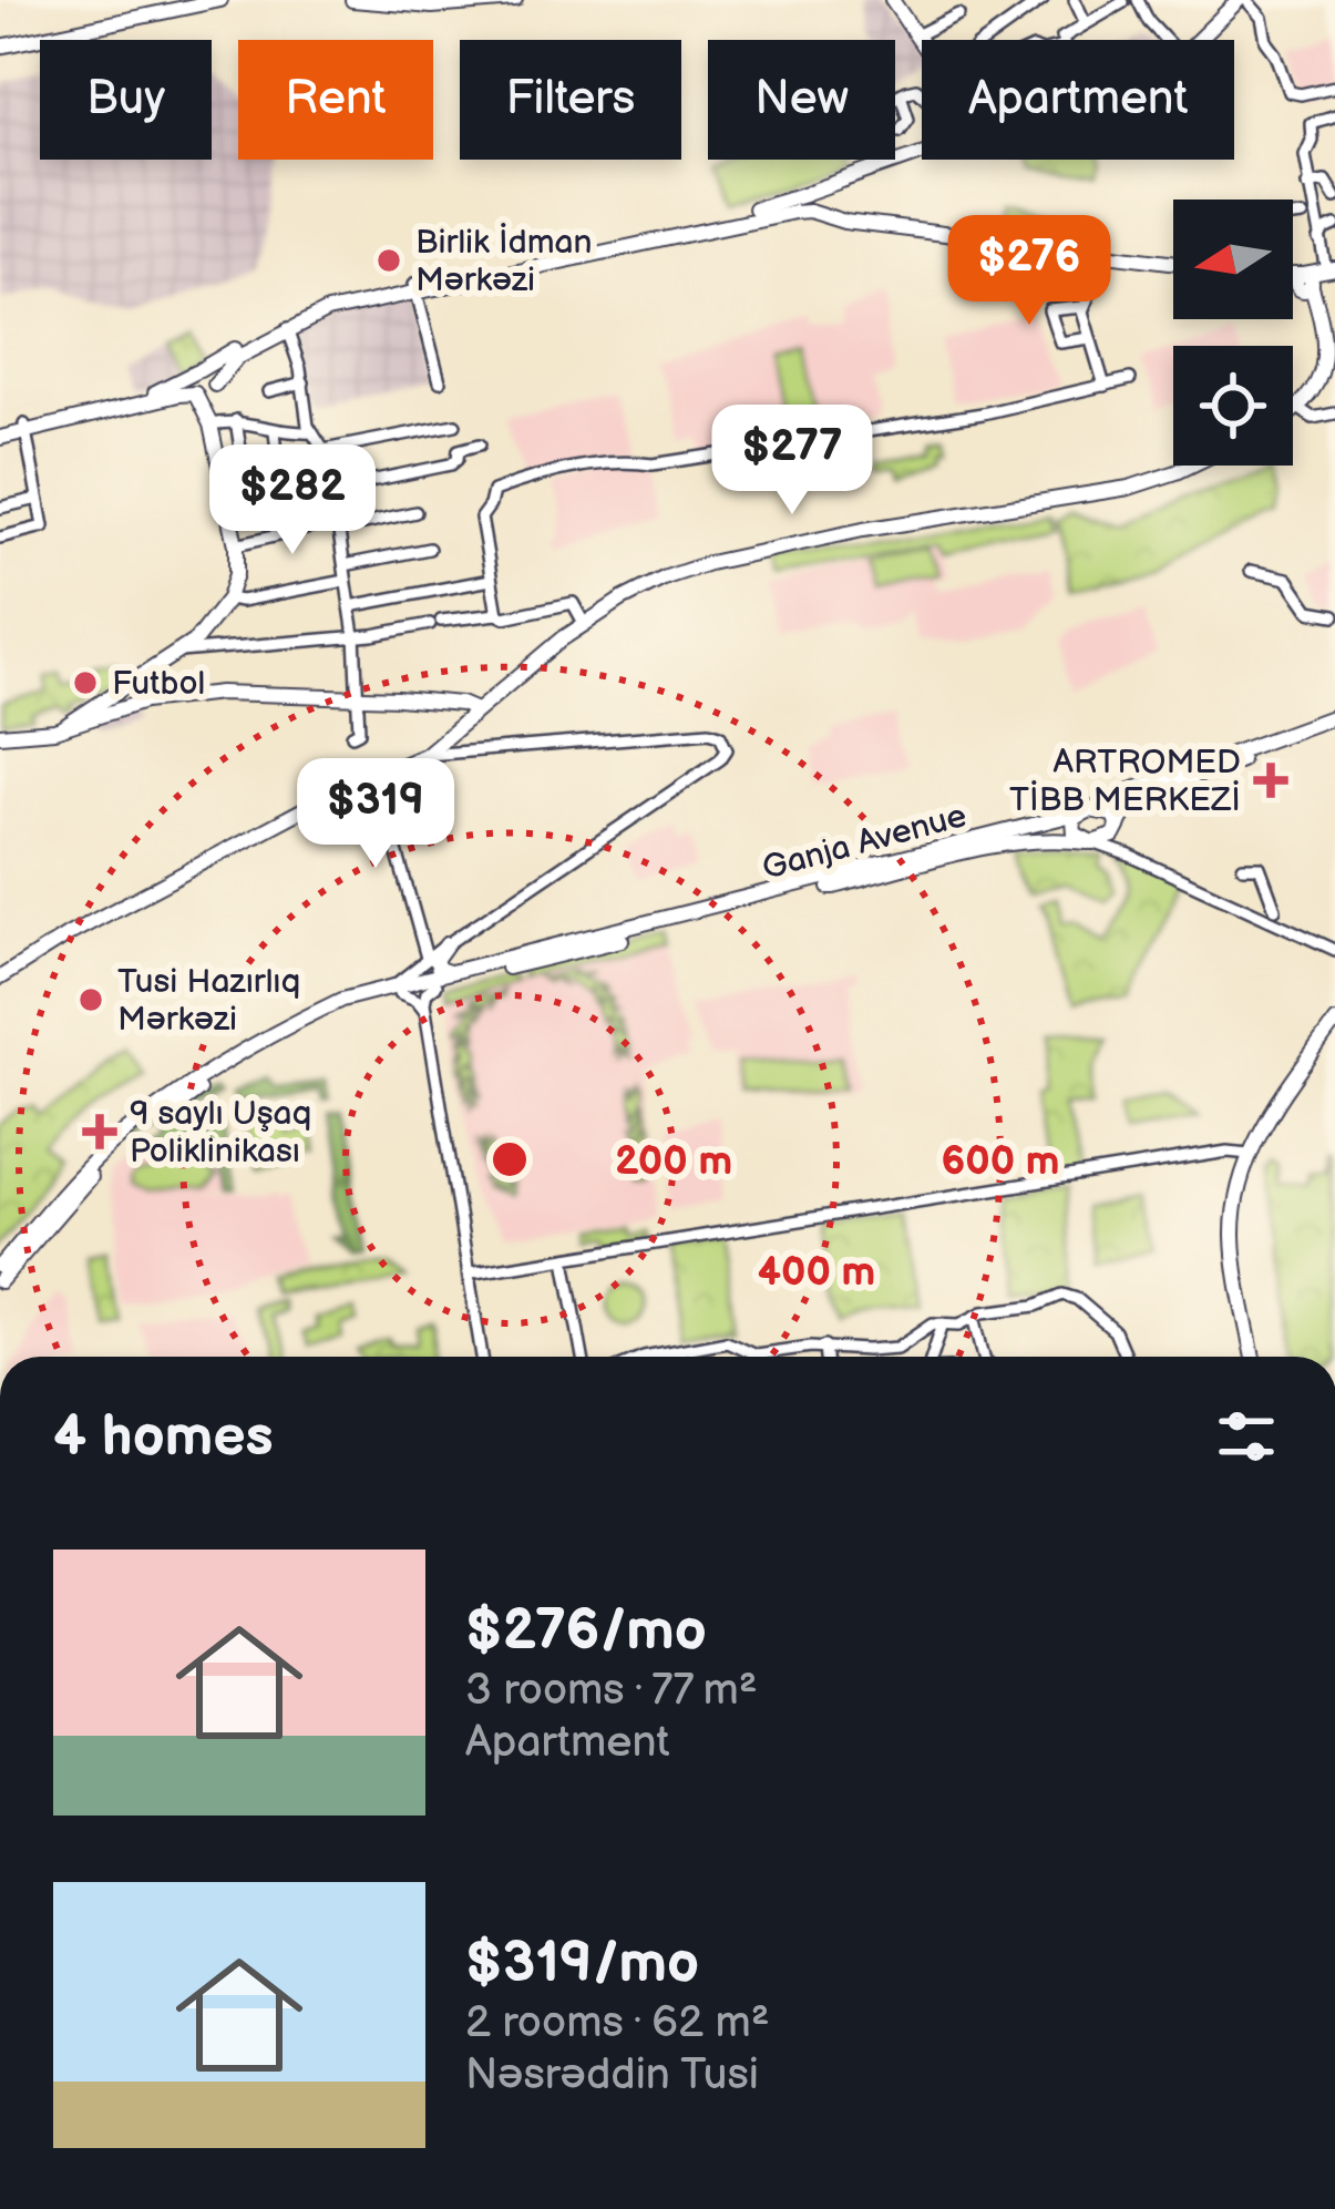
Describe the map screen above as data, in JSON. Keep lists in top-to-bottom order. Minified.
{"streets":{"main road":["Ganja Avenue"]},"places":{"other":["Birlik İdman Mərkəzi","Futbol","Tusi Hazırlıq Mərkəzi"],"health":["ARTROMED TİBB MERKEZİ","9 saylı Uşaq Poliklinikası"]},"north":"left","page":{"chip":["Buy","Rent","Filters","New","Apartment"],"price":["$276","$277","$282","$319"],"heading":"4 homes","list":[{"name":"$276/mo","note":"3 rooms · 77 m² · Apartment"},{"name":"$319/mo","note":"2 rooms · 62 m² · Nəsrəddin Tusi"}]},"rings":["200 m","600 m","400 m"]}
